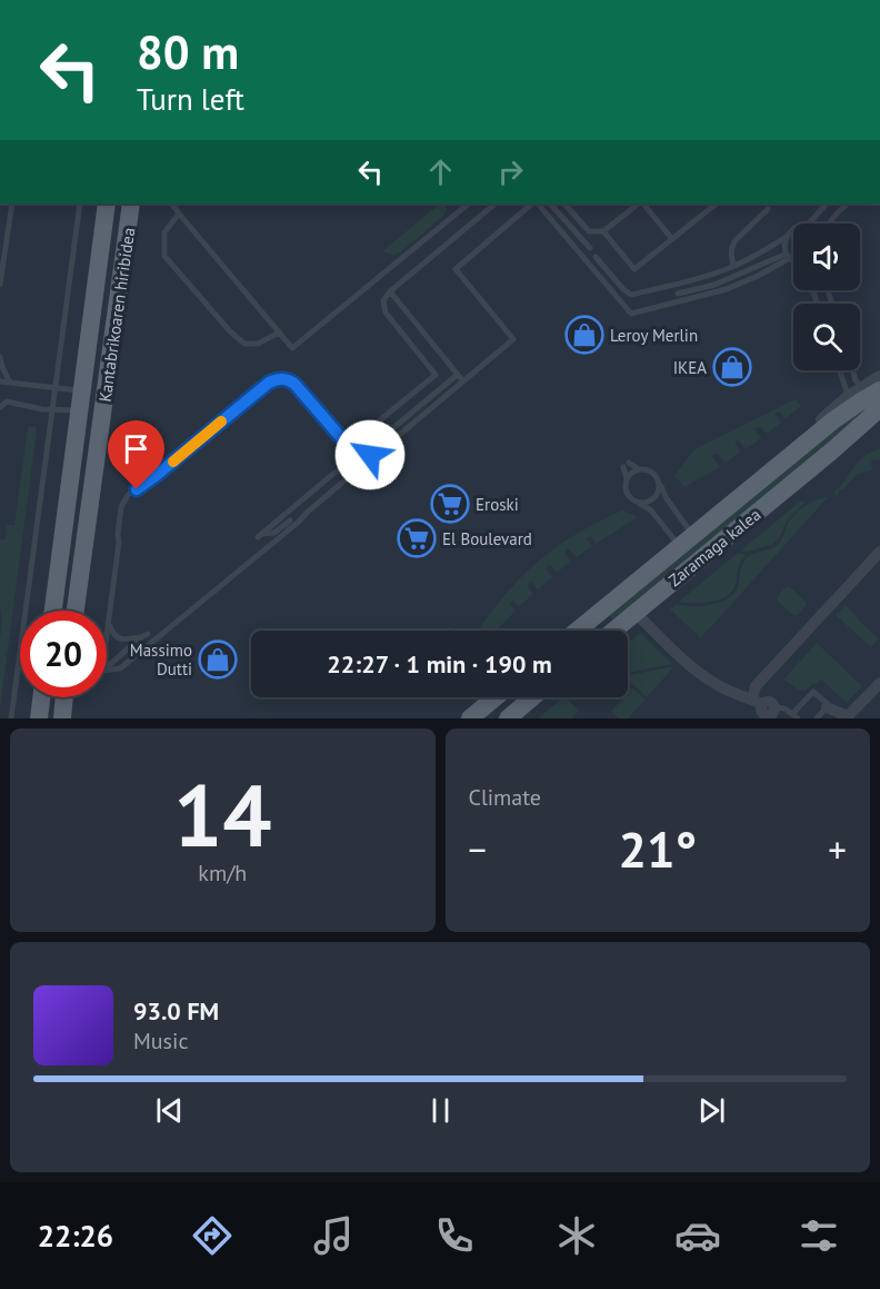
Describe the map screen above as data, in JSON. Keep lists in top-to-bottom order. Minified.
{"streets":{"main road":["Kantabrikoaren hiribidea","Zaramaga kalea"]},"places":{"shop":["Leroy Merlin","IKEA","Massimo Dutti"],"supermarket":["Eroski","El Boulevard"]},"page":{"turn":["80 m","Turn left"],"limit":"20","trip":"22:27 · 1 min · 190 m","tile":[["14","km/h"],"Climate"],"heat":["−","21°","+"],"song":["93.0 FM","Music"],"tabs":"22:26"}}
